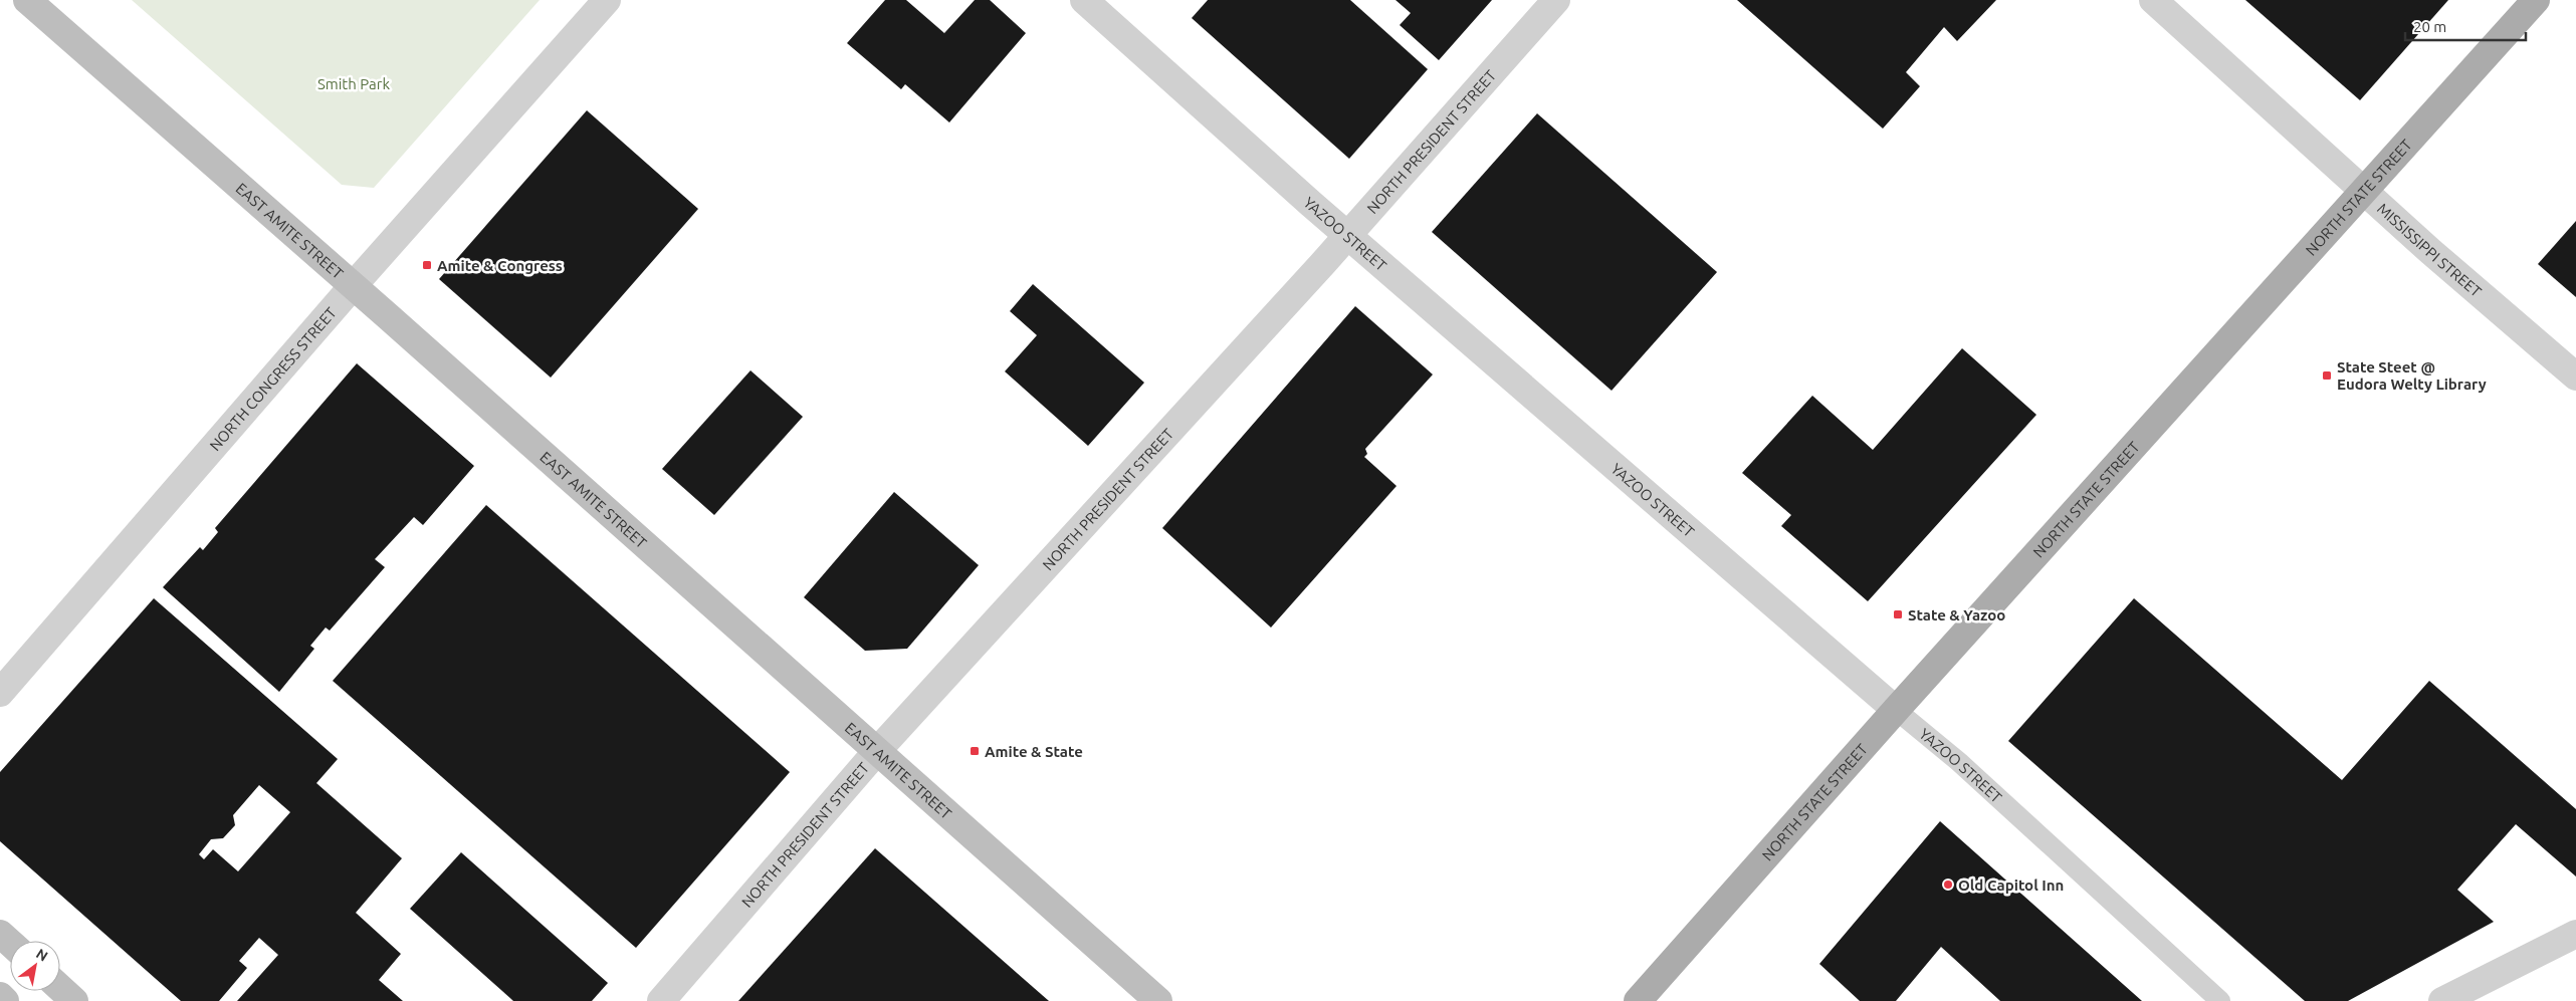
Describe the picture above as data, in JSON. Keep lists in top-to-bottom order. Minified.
{"streets":{"main road":["NORTH STATE STREET","EAST AMITE STREET"],"street":["NORTH PRESIDENT STREET","YAZOO STREET","MISSISSIPPI STREET","NORTH CONGRESS STREET"]},"crossings":[["NORTH PRESIDENT STREET","EAST AMITE STREET"],["NORTH PRESIDENT STREET","YAZOO STREET"],["NORTH STATE STREET","YAZOO STREET"],["NORTH STATE STREET","MISSISSIPPI STREET"],["EAST AMITE STREET","NORTH CONGRESS STREET"]],"parks":["Smith Park"],"places":{"transit":["Amite & Congress","State Steet @ Eudora Welty Library","State & Yazoo","Amite & State"],"other":["Old Capitol Inn"]},"scale_bar":"20 m","north":"top right"}
